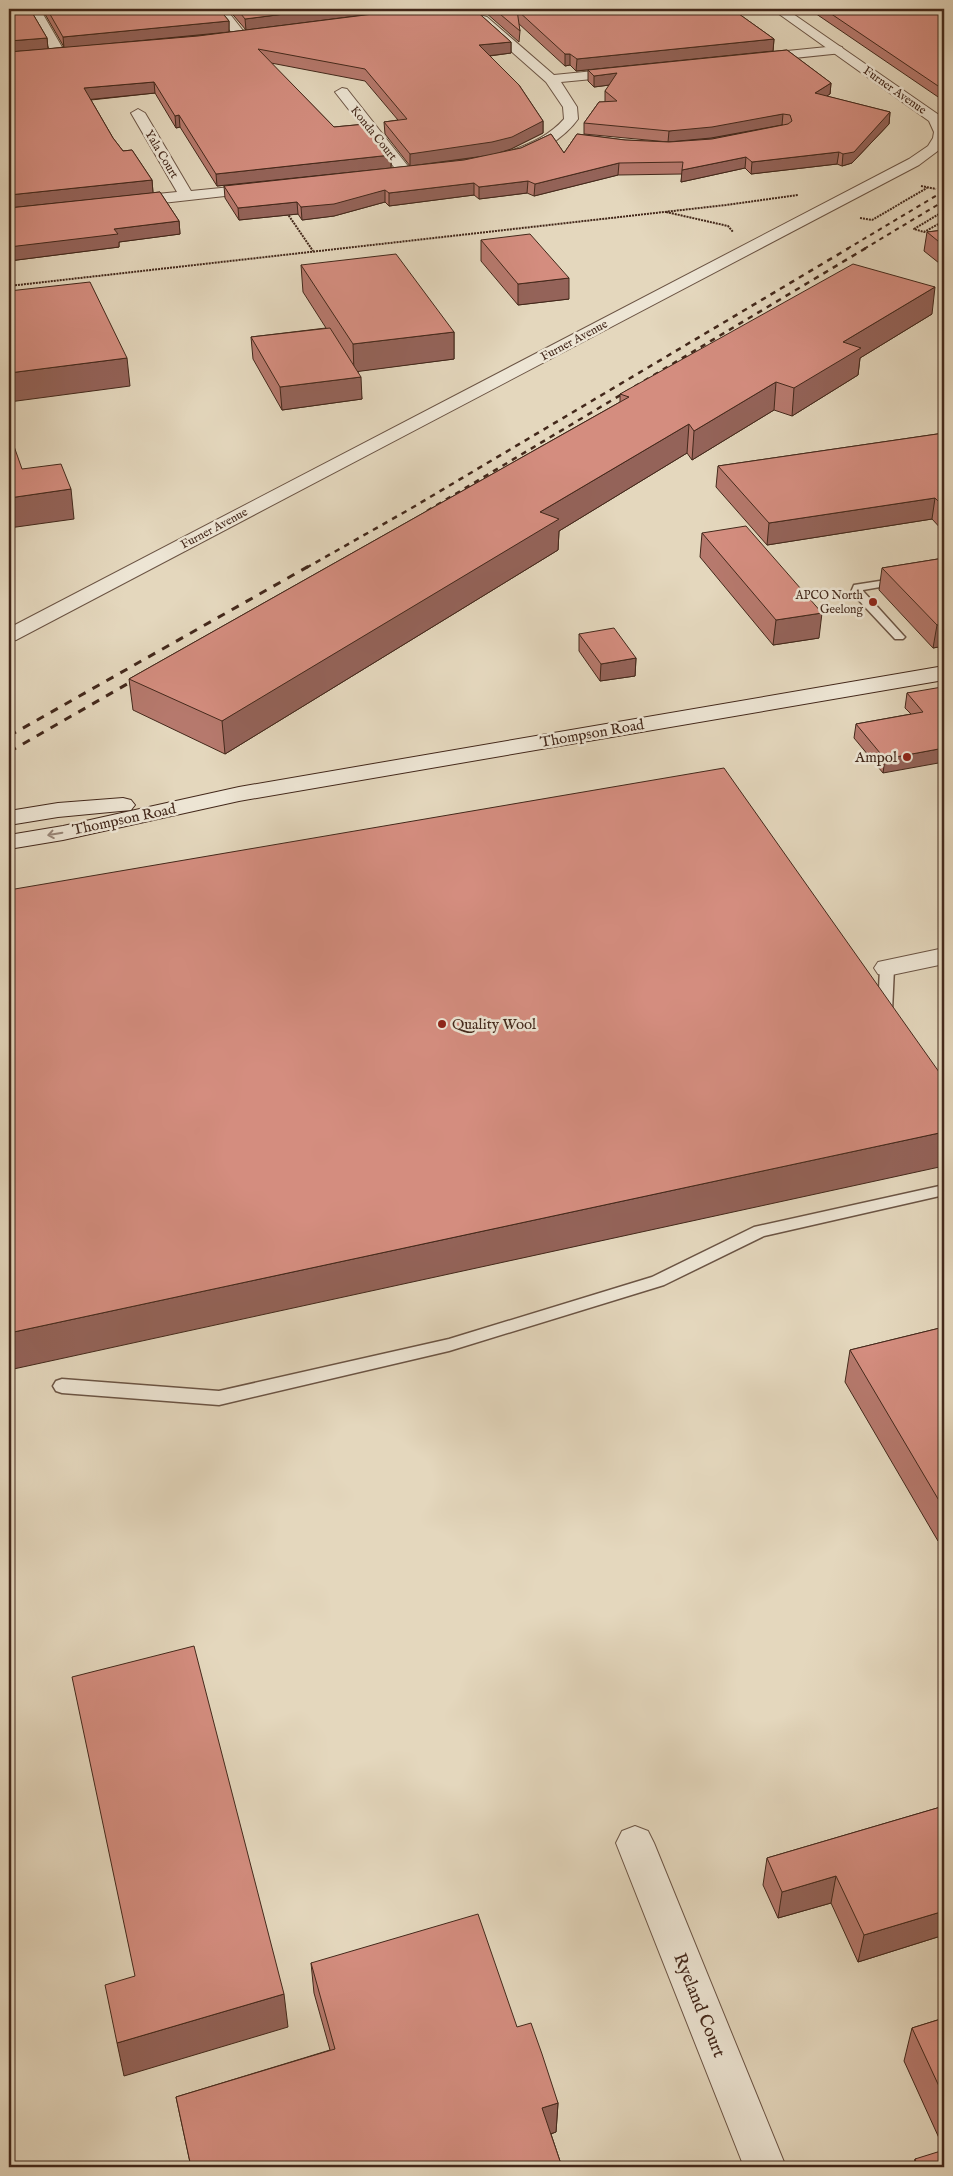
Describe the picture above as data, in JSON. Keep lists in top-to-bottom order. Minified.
{"streets":{"street":["Furner Avenue","Konda Court","Yala Court","Thompson Road","Ryeland Court"]},"places":["APCO North Geelong","Ampol","Quality Wool"]}
